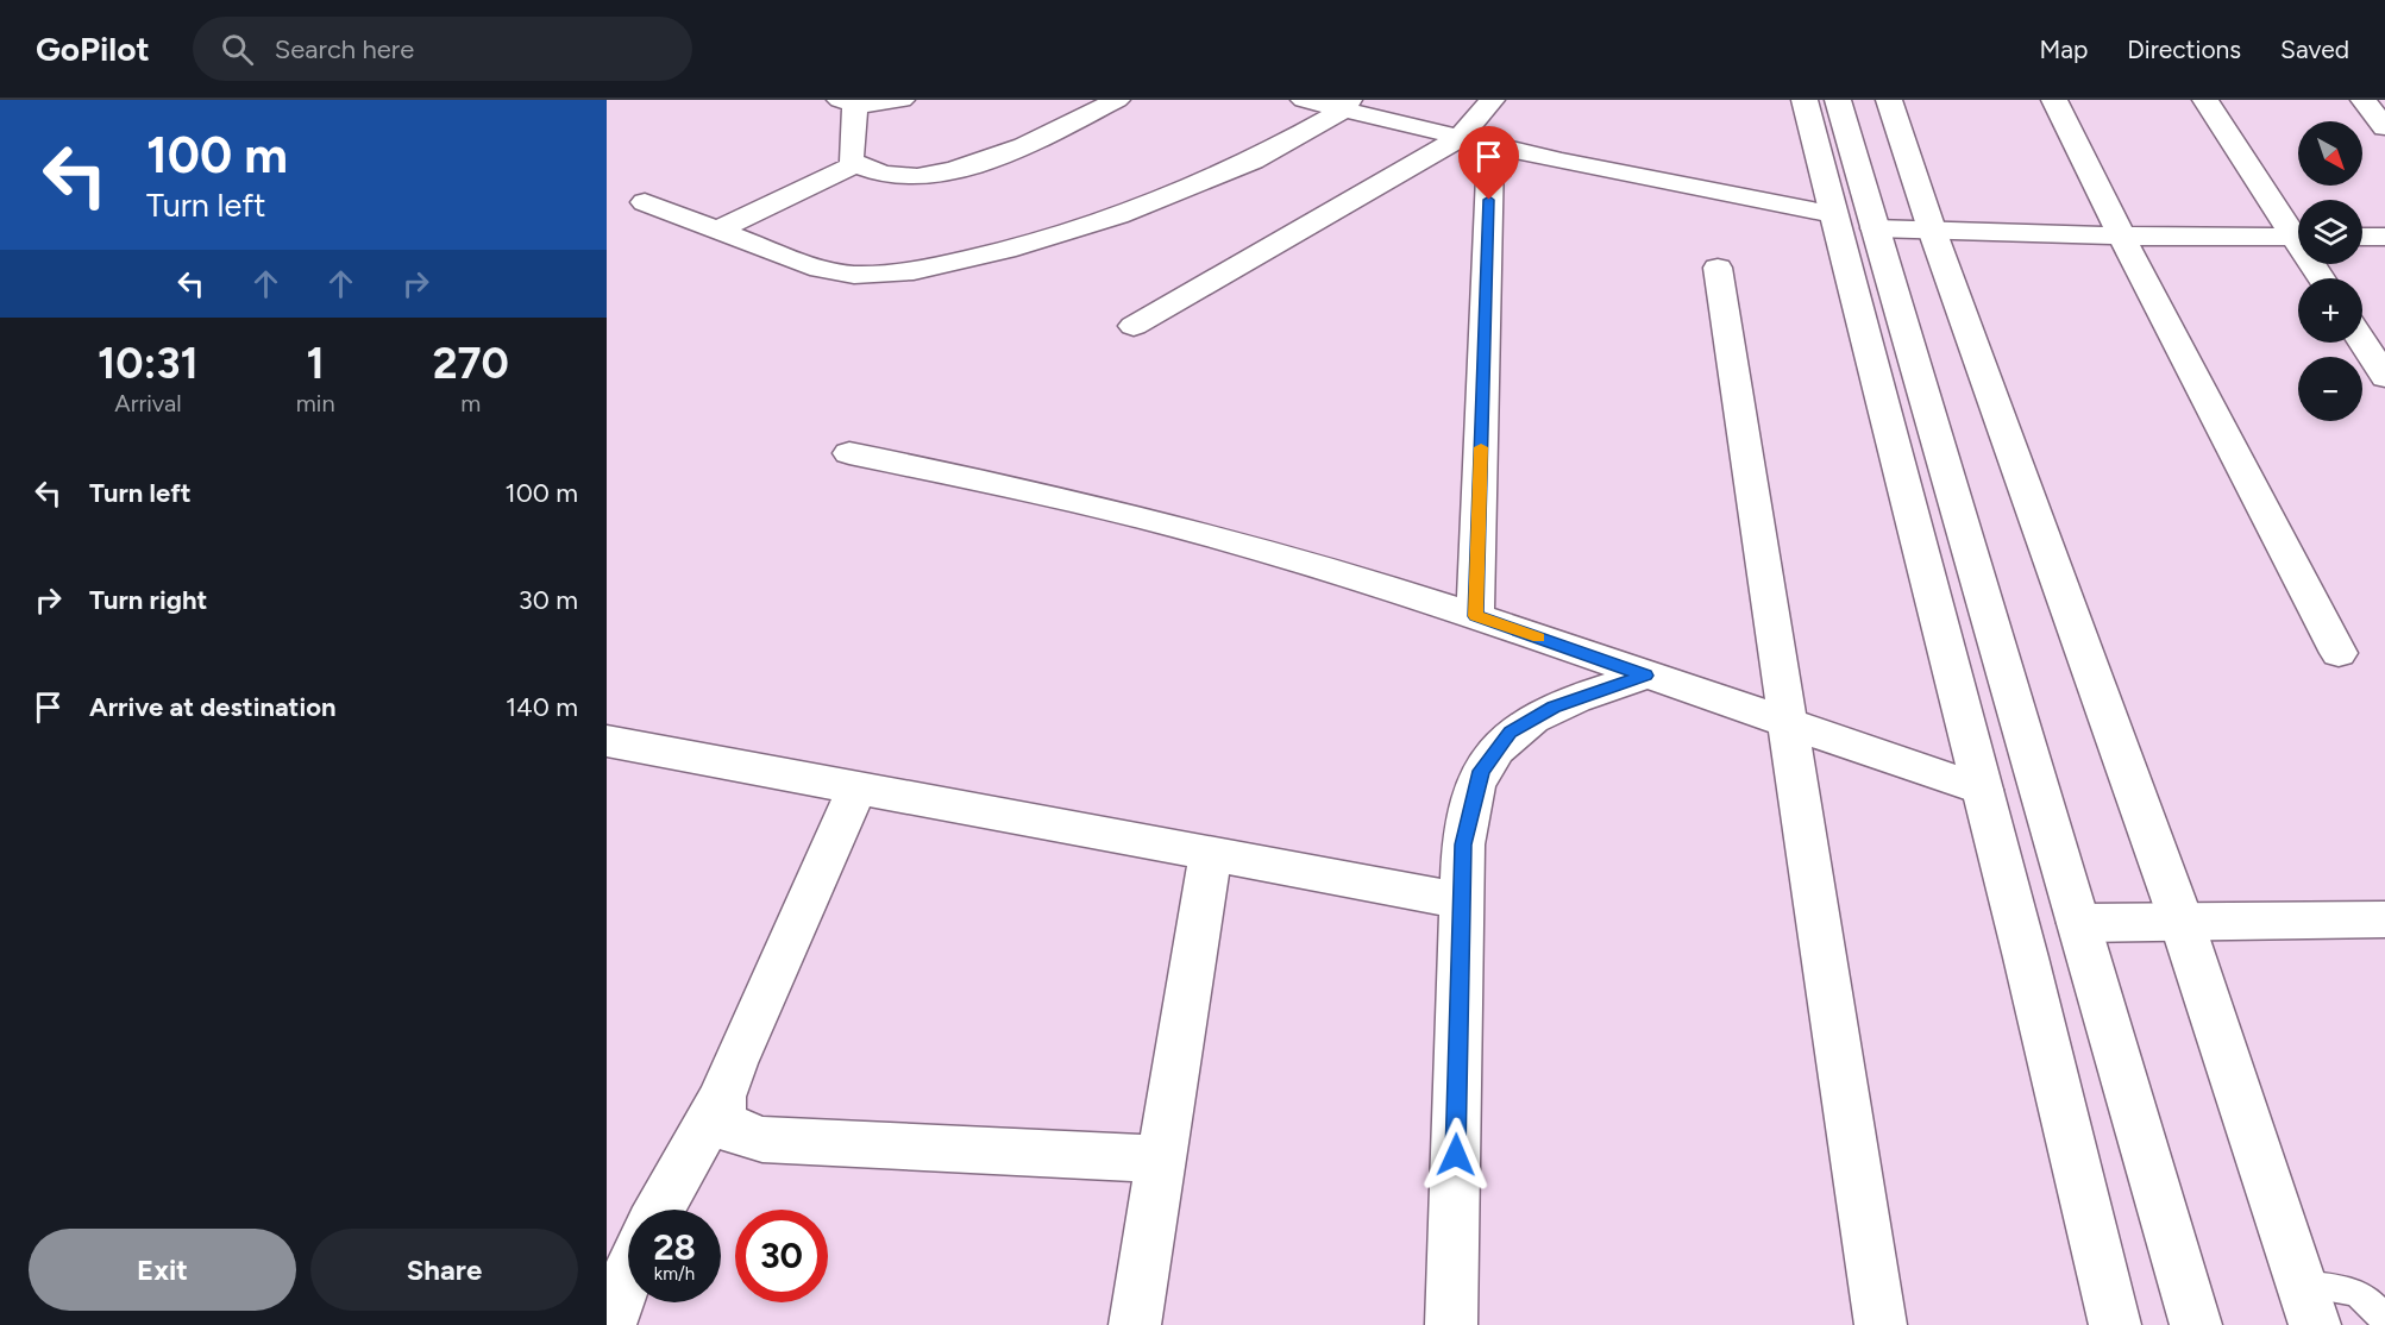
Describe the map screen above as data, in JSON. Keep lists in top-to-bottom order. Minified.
{"north":"bottom right","page":{"header":"GoPilot","search":"Search here","nav":["Map","Directions","Saved"],"turn":["100 m","Turn left"],"map_buttons":["+","−"],"eta":["10:31","Arrival","1","min","270","m"],"list":[{"name":"Turn left","value":"100 m"},{"name":"Turn right","value":"30 m"},{"name":"Arrive at destination","value":"140 m"}],"speed":"28 km/h","limit":"30","buttons":["Exit","Share"]}}
